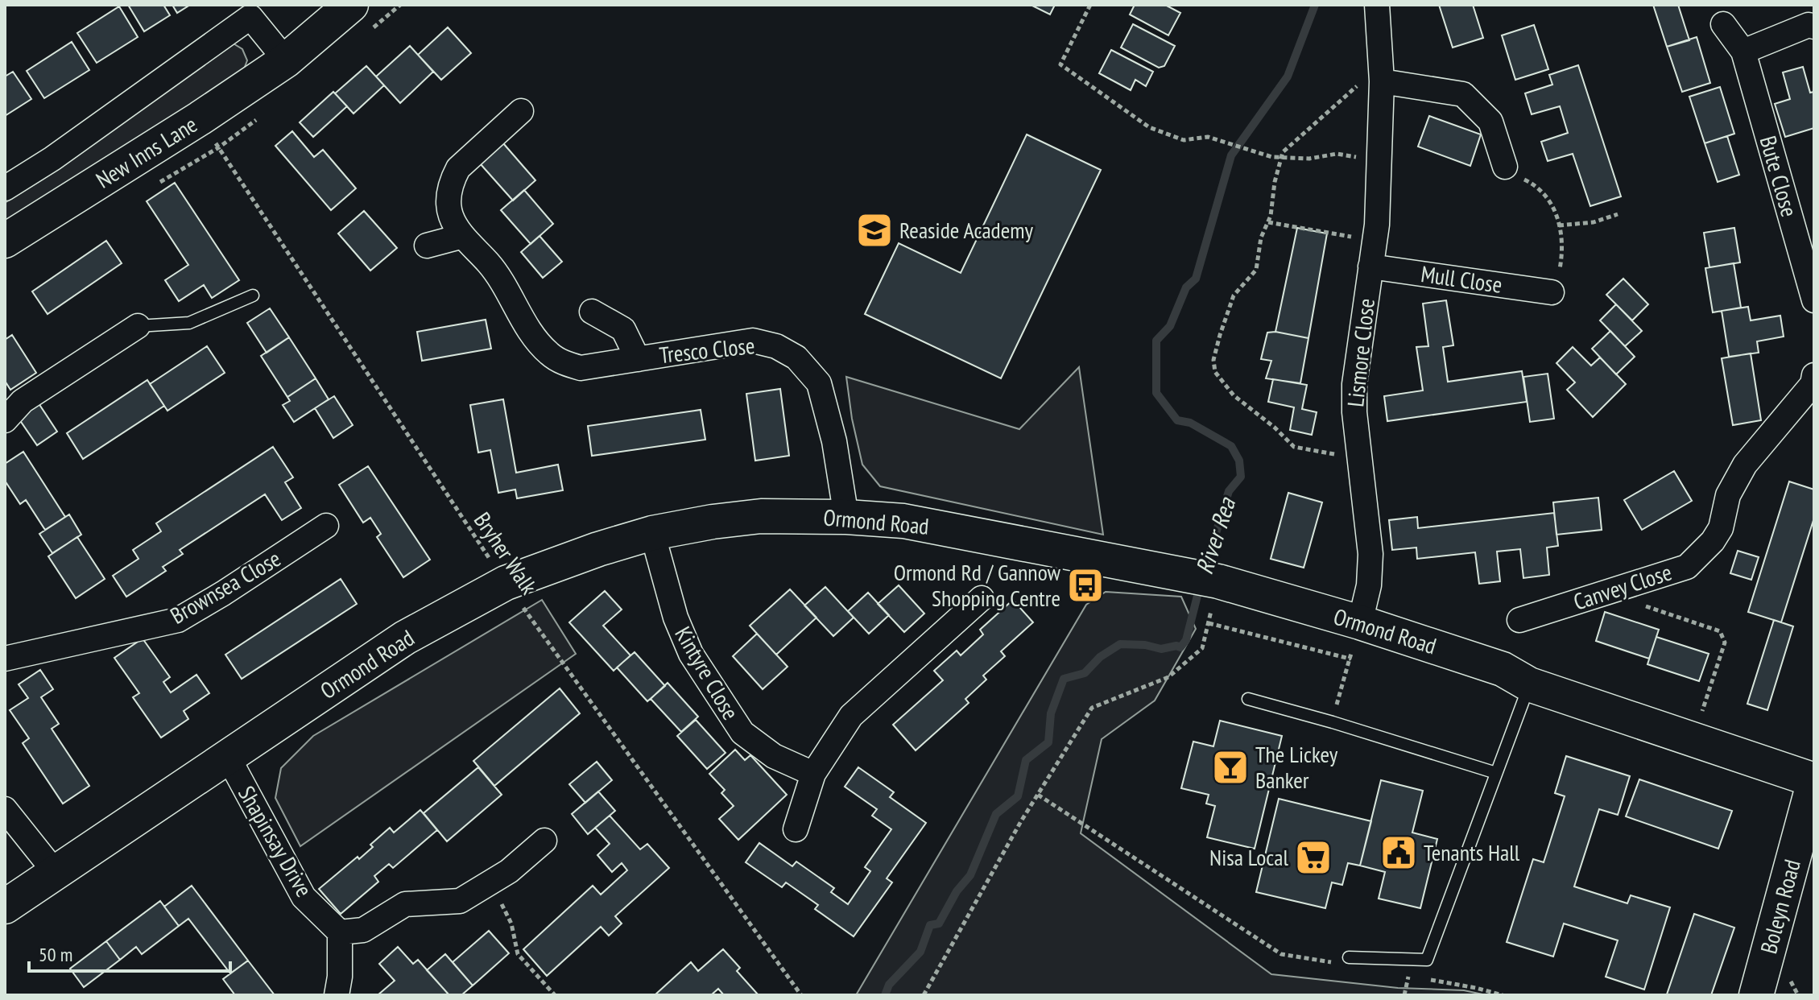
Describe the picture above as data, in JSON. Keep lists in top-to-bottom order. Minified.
{"streets":{"street":["New Inns Lane","Bute Close","Mull Close","Tresco Close","Lismore Close","Ormond Road","Brownsea Close","Canvey Close","Kintyre Close","Shapinsay Drive","Boleyn Road"],"path":["Bryher Walk"]},"crossings":[["New Inns Lane","Bryher Walk"],["Mull Close","Lismore Close"],["Tresco Close","Ormond Road"],["Lismore Close","Ormond Road"],["Ormond Road","Bryher Walk"],["Ormond Road","Kintyre Close"],["Ormond Road","Shapinsay Drive"],["Ormond Road","Boleyn Road"]],"water":["River Rea"],"places":{"school or university":["Reaside Academy"],"bus stop":["Ormond Rd / Gannow Shopping Centre"],"bar":["The Lickey Banker"],"public building":["Tenants Hall"],"supermarket":["Nisa Local"]},"scale_bar":"50 m"}
